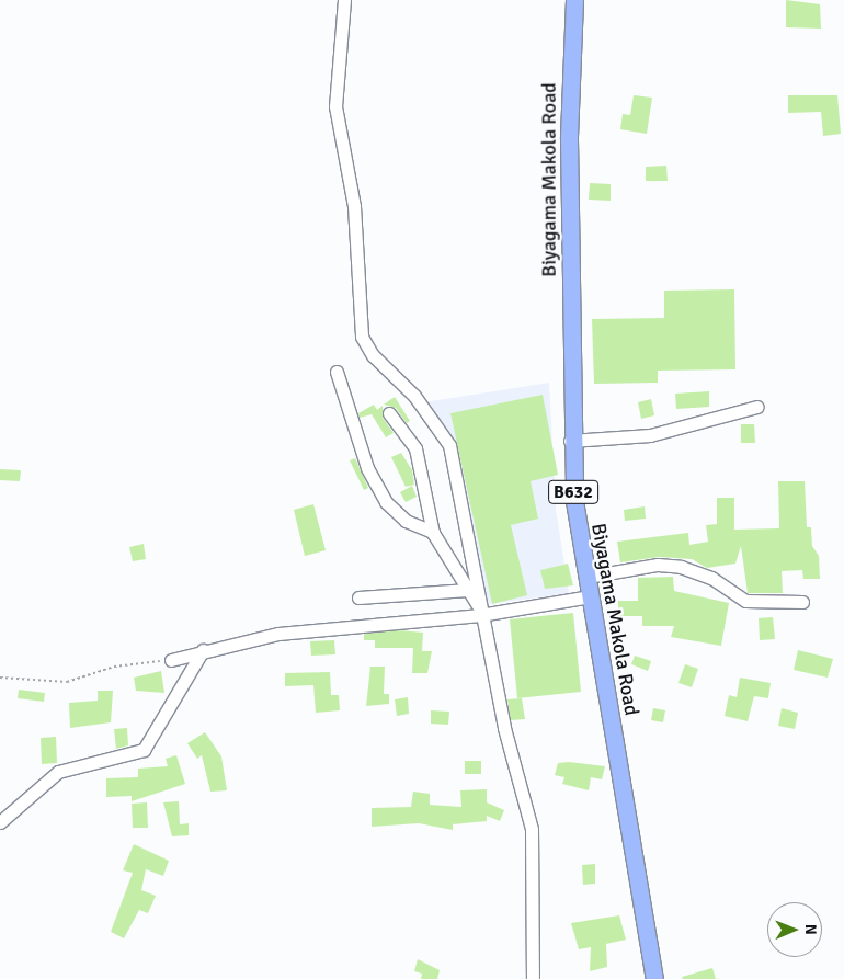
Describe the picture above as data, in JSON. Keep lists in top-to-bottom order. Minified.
{"streets":{"main road":["Biyagama Makola Road","B632"]},"north":"right"}
